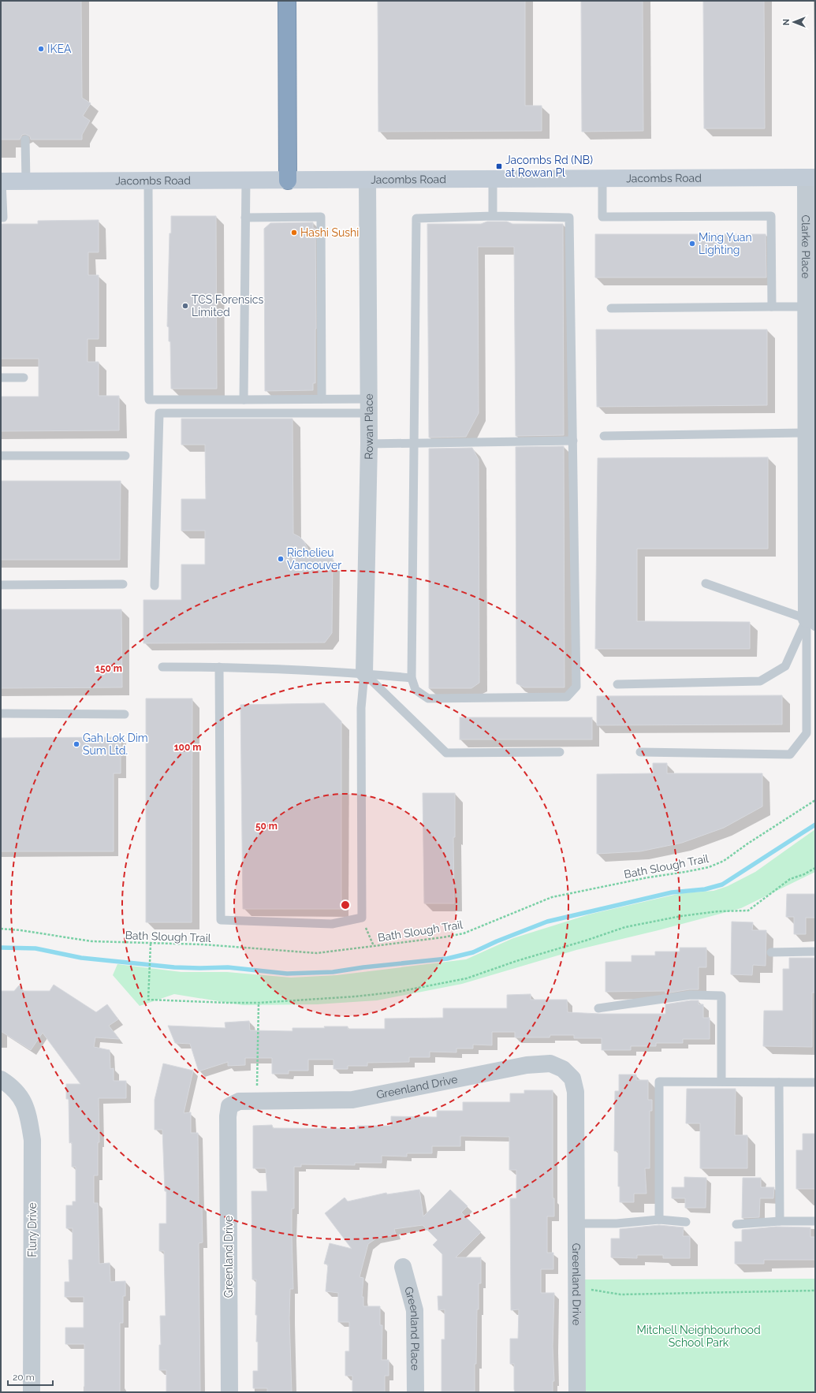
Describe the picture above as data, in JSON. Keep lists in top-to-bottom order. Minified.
{"streets":{"street":["Jacombs Road","Clarke Place","Rowan Place","Greenland Drive","Flury Drive","Greenland Place"],"path":["Bath Slough Trail"]},"crossings":[["Jacombs Road","Clarke Place"],["Jacombs Road","Rowan Place"]],"parks":["Mitchell Neighbourhood School Park"],"places":{"other":["IKEA","Hashi Sushi","Ming Yuan Lighting","TCS Forensics Limited","Richelieu Vancouver","Gah Lok Dim Sum Ltd."],"transit":["Jacombs Rd (NB) at Rowan Pl"]},"scale_bar":"20 m","north":"left","rings":["150 m","100 m","50 m"]}
